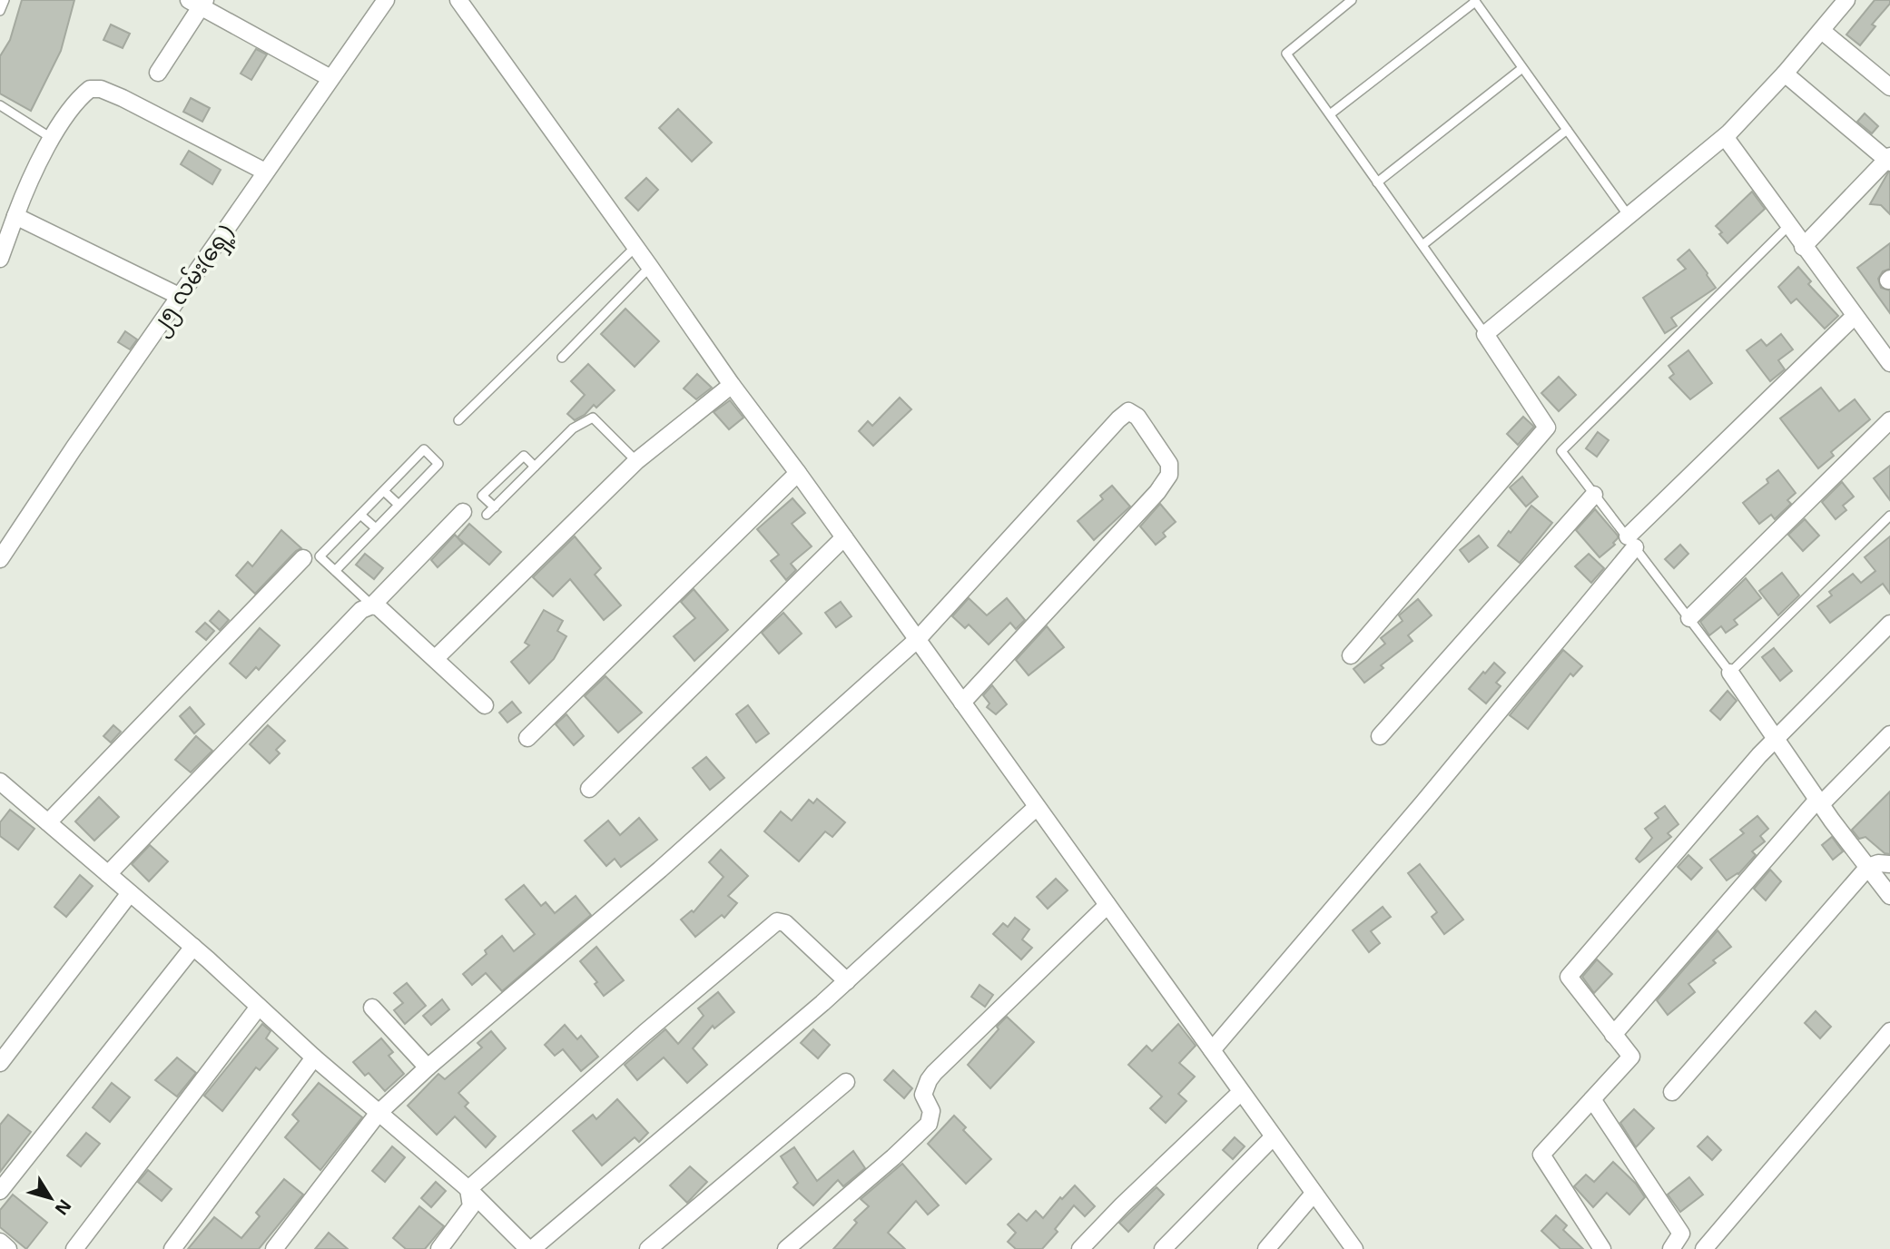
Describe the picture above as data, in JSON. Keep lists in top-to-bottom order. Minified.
{"streets":{"street":["၂၅ လမ်း(ရှေ့)"]},"north":"bottom right"}
